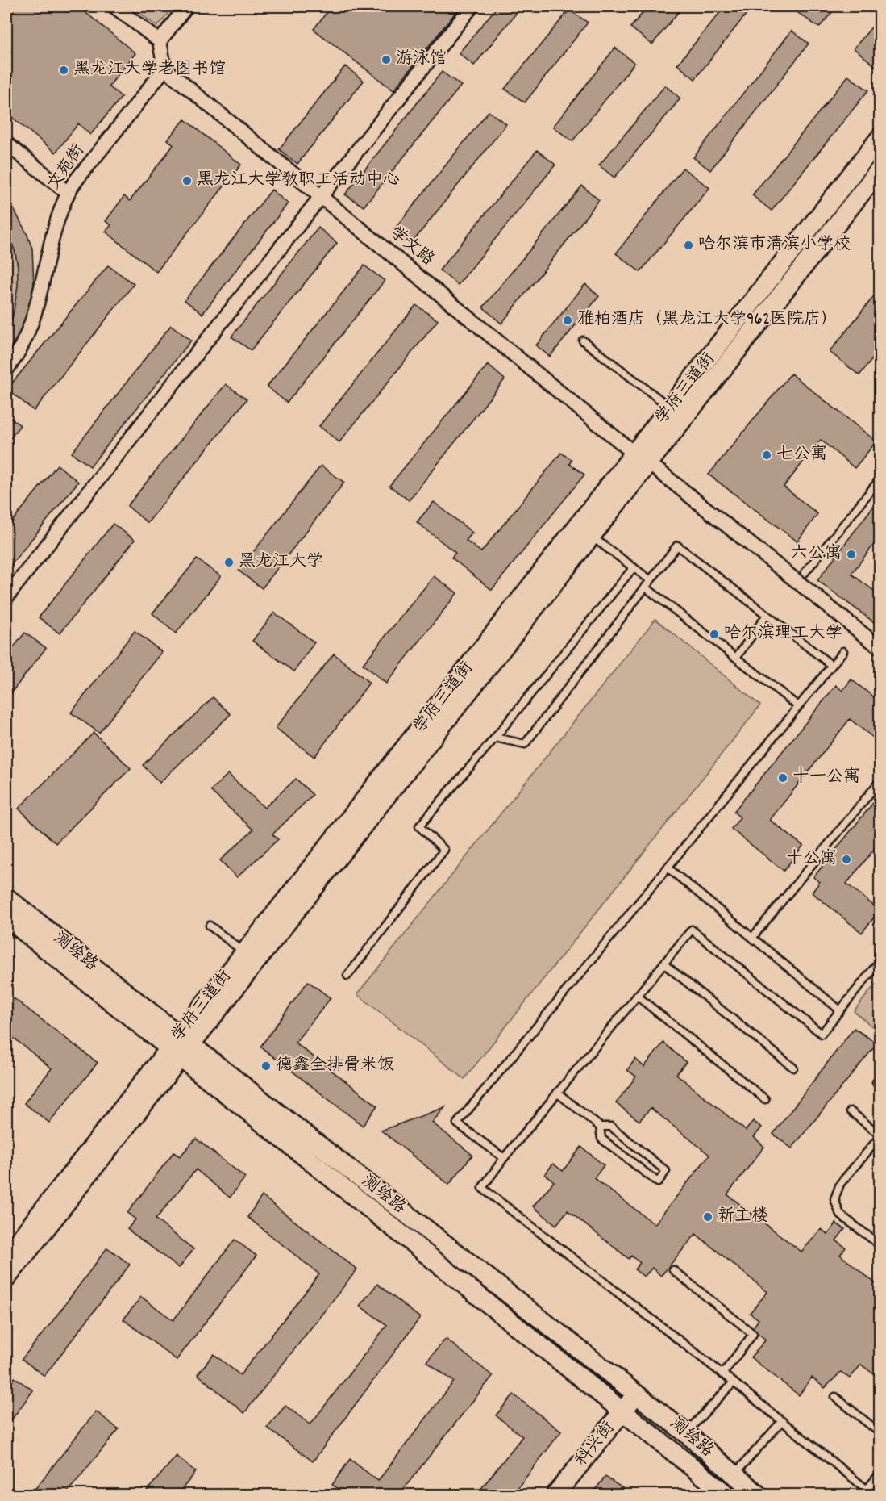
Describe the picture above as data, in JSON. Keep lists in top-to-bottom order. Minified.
{"streets":{"main road":["学府三道街","测绘路","科兴街"],"street":["文苑街","学文路"]},"crossings":[["文苑街","学文路"],["学文路","学府三道街"],["学府三道街","测绘路"],["测绘路","科兴街"]],"places":["游泳馆","黑龙江大学老图书馆","黑龙江大学教职工活动中心","哈尔滨市清滨小学校","雅柏酒店（黑龙江大学962医院店）","七公寓","六公寓","黑龙江大学","哈尔滨理工大学","十一公寓","十公寓","德鑫全排骨米饭","新主楼"]}
